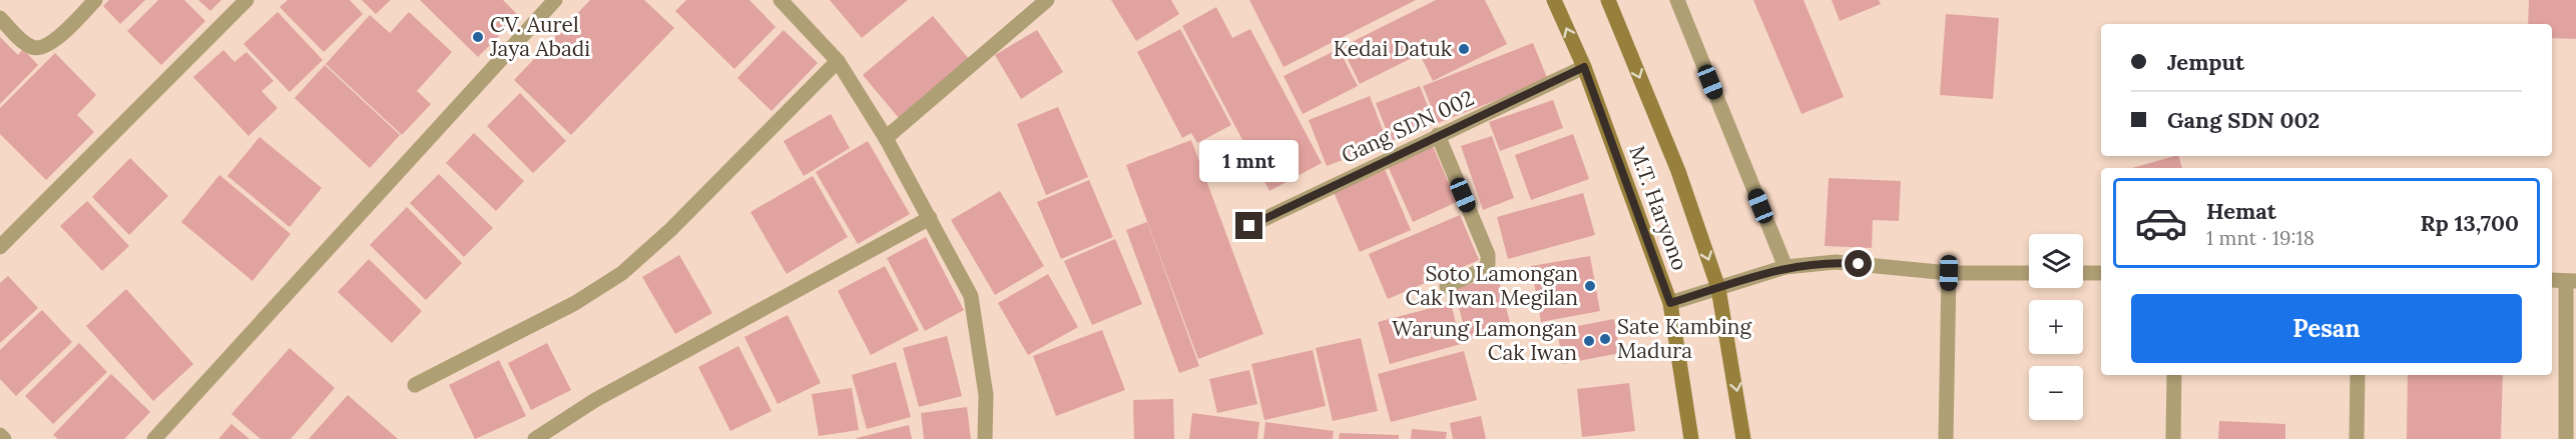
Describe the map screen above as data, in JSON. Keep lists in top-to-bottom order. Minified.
{"streets":{"main road":["M.T. Haryono"],"street":["Gang SDN 002"]},"crossings":[["Gang SDN 002","M.T. Haryono"]],"places":["CV. Aurel Jaya Abadi","Kedai Datuk","Soto Lamongan Cak Iwan Megilan","Sate Kambing Madura","Warung Lamongan Cak Iwan"],"page":{"banner":["Jemput","Gang SDN 002"],"bubble":"1 mnt","list":[{"name":"Hemat","note":"1 mnt · 19:18","value":"Rp 13,700"}],"map_buttons":["+","−"],"buttons":"Pesan"}}
